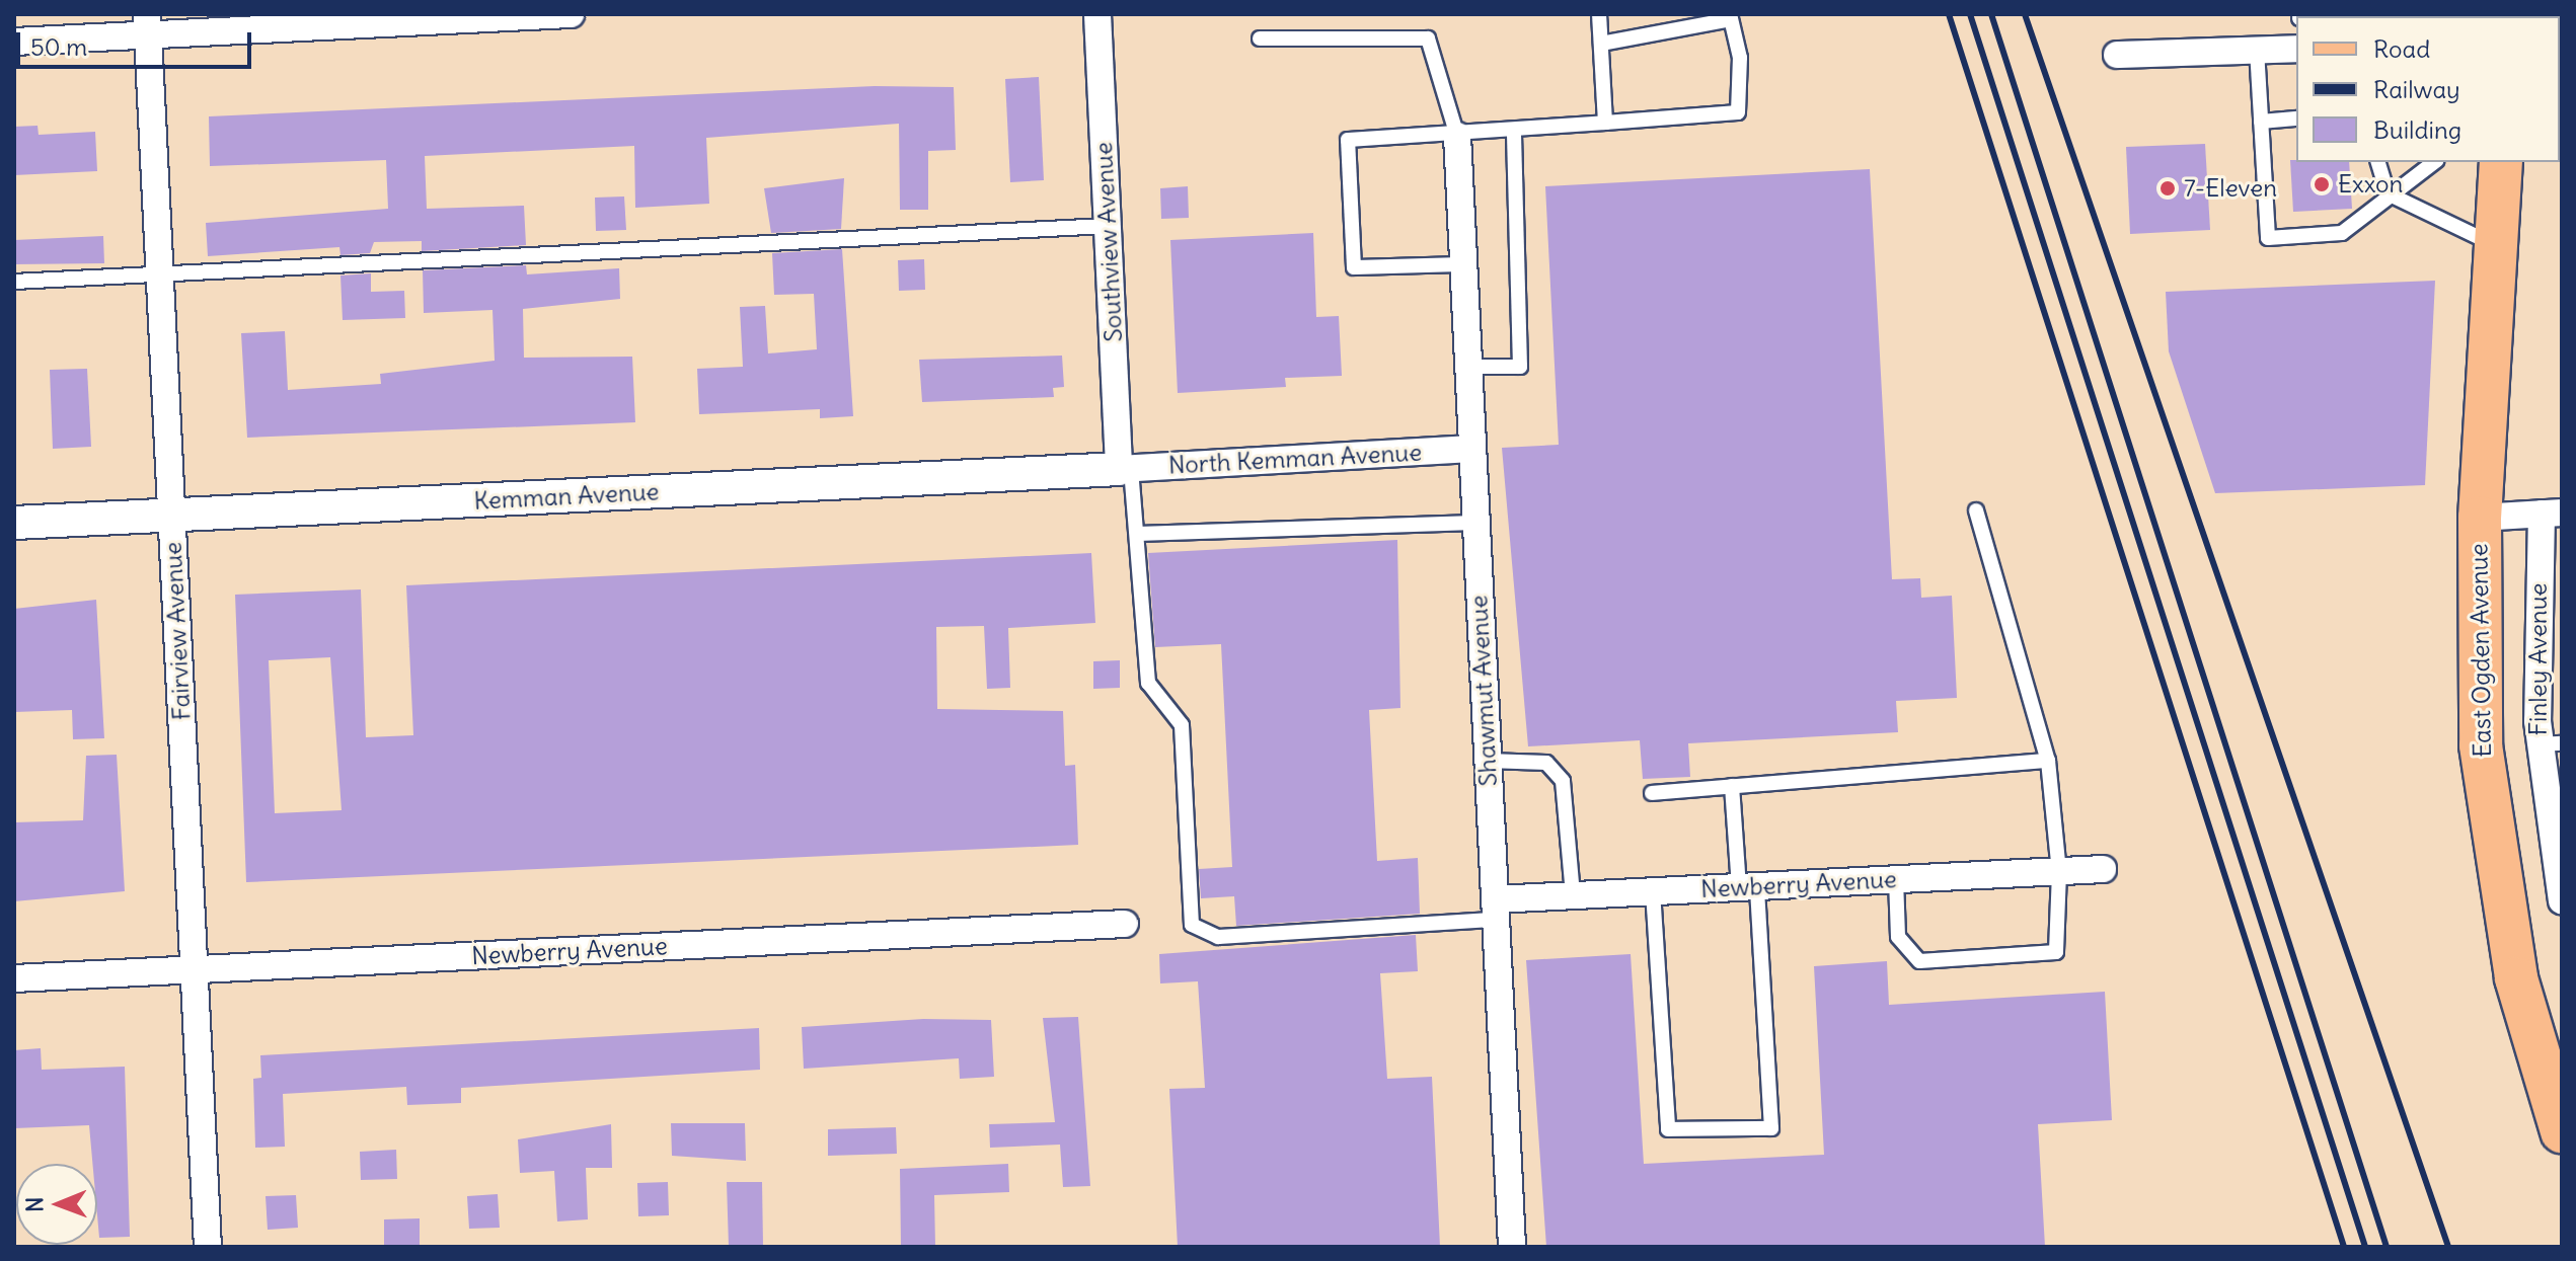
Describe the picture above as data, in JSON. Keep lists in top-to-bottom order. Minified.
{"streets":{"main road":["East Ogden Avenue"],"street":["Southview Avenue","North Kemman Avenue","Kemman Avenue","Fairview Avenue","Finley Avenue","Shawmut Avenue","Newberry Avenue"]},"crossings":[["Southview Avenue","North Kemman Avenue"],["Southview Avenue","Kemman Avenue"],["North Kemman Avenue","Kemman Avenue"],["North Kemman Avenue","Shawmut Avenue"],["Kemman Avenue","Fairview Avenue"],["Fairview Avenue","Newberry Avenue"],["Shawmut Avenue","Newberry Avenue"]],"places":["Exxon","7-Eleven"],"legend":["Road","Railway","Building"],"scale_bar":"50 m","north":"left"}
